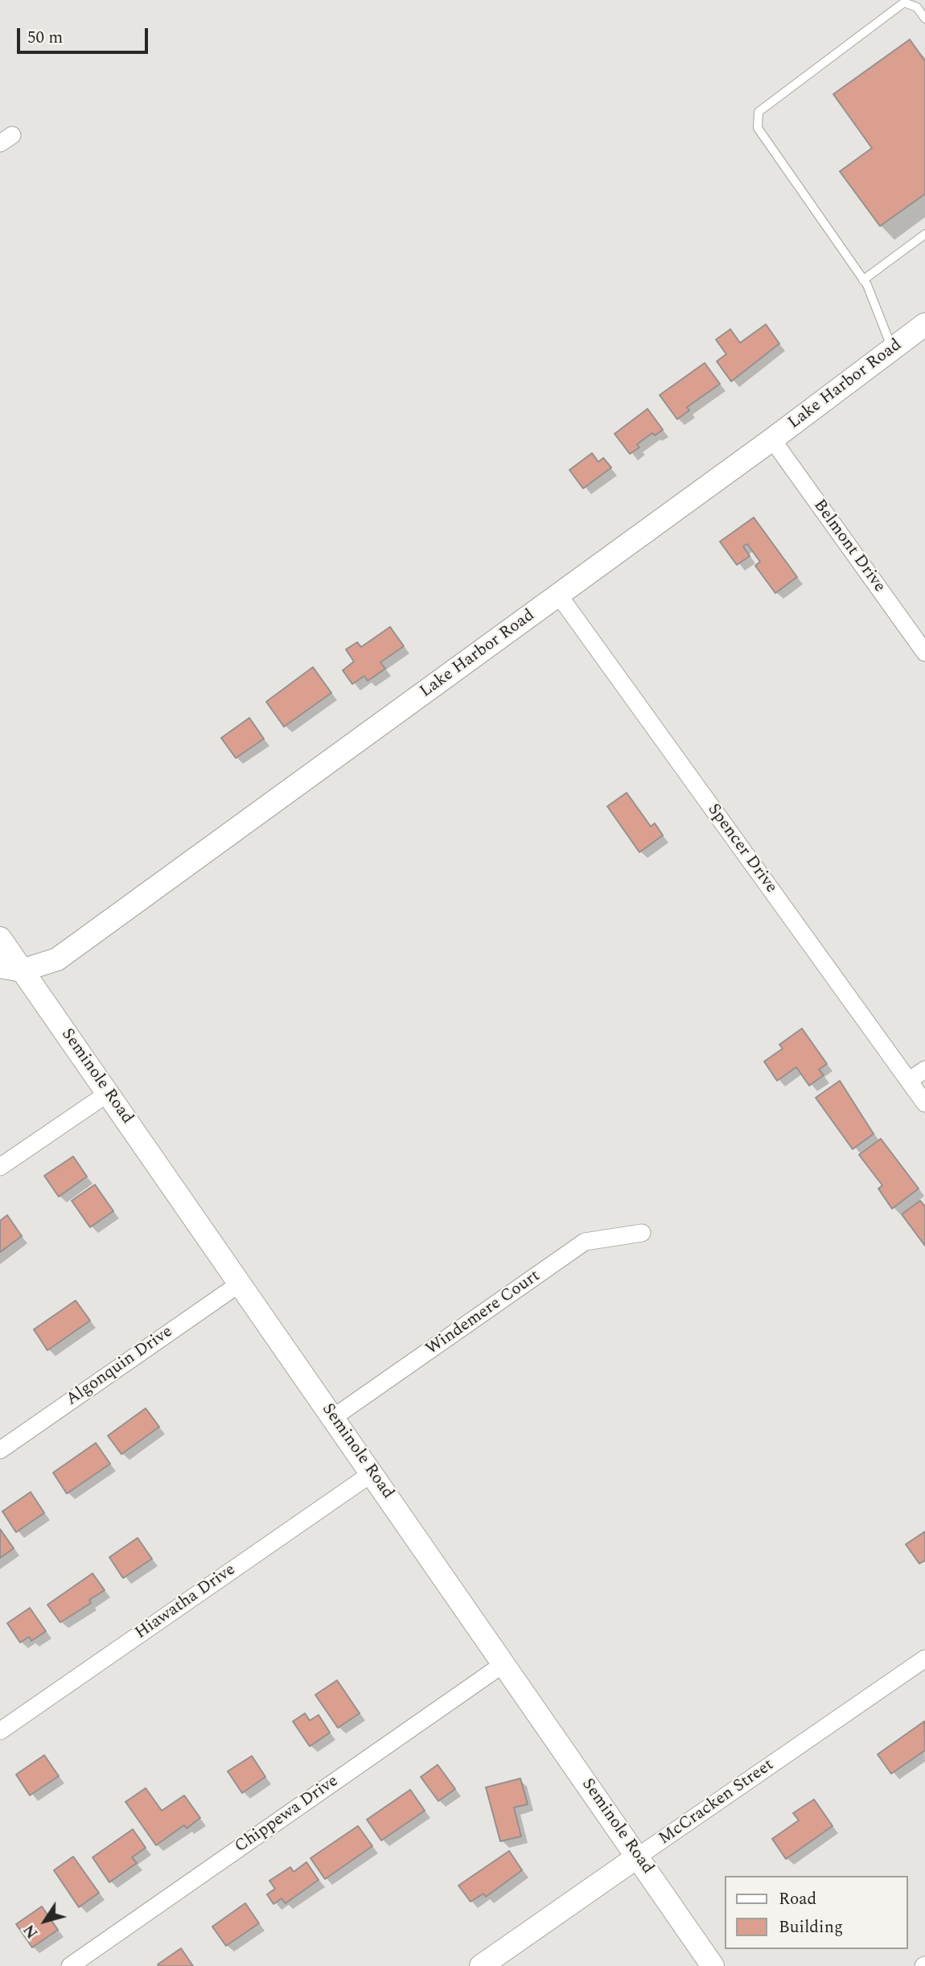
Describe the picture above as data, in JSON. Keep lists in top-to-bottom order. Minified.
{"streets":{"street":["Lake Harbor Road","Belmont Drive","Spencer Drive","Seminole Road","Windemere Court","Algonquin Drive","Hiawatha Drive","McCracken Street","Chippewa Drive"]},"crossings":[["Lake Harbor Road","Belmont Drive"],["Lake Harbor Road","Spencer Drive"],["Lake Harbor Road","Seminole Road"],["Seminole Road","Windemere Court"],["Seminole Road","Algonquin Drive"],["Seminole Road","Hiawatha Drive"],["Seminole Road","McCracken Street"],["Seminole Road","Chippewa Drive"]],"legend":["Road","Building"],"scale_bar":"50 m","north":"bottom left"}
